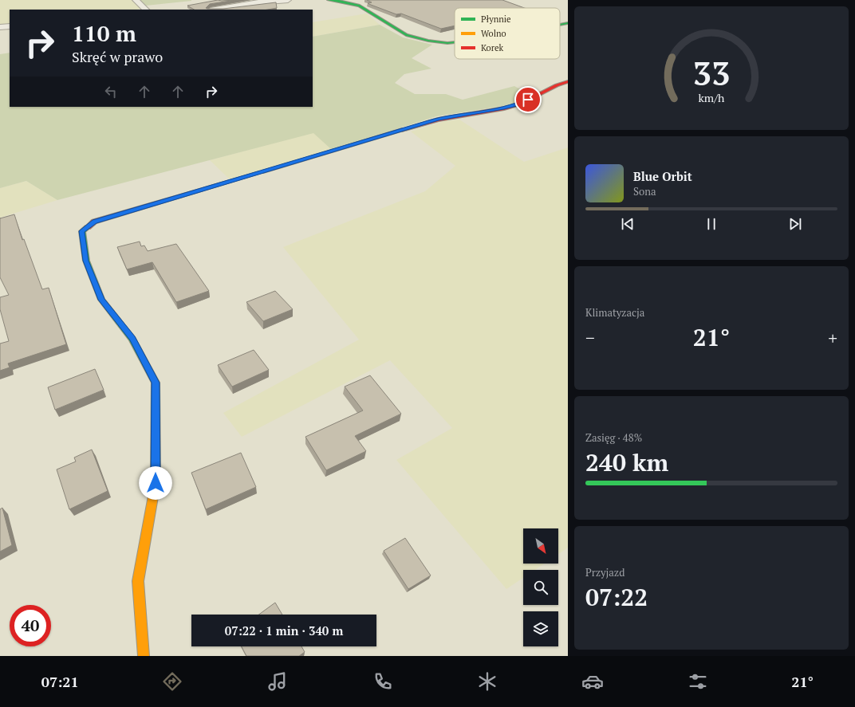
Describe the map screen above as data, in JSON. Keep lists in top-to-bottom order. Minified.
{"legend":["Płynnie","Wolno","Korek"],"north":"bottom right","page":{"turn":["110 m","Skręć w prawo"],"song":["Blue Orbit","Sona"],"tile":["Klimatyzacja",["Zasięg · 48%","240 km"],["Przyjazd","07:22"]],"heat":["−","21°","+"],"limit":"40","trip":"07:22 · 1 min · 340 m","tabs":["07:21","21°"],"gauge":["33","km/h"]}}
